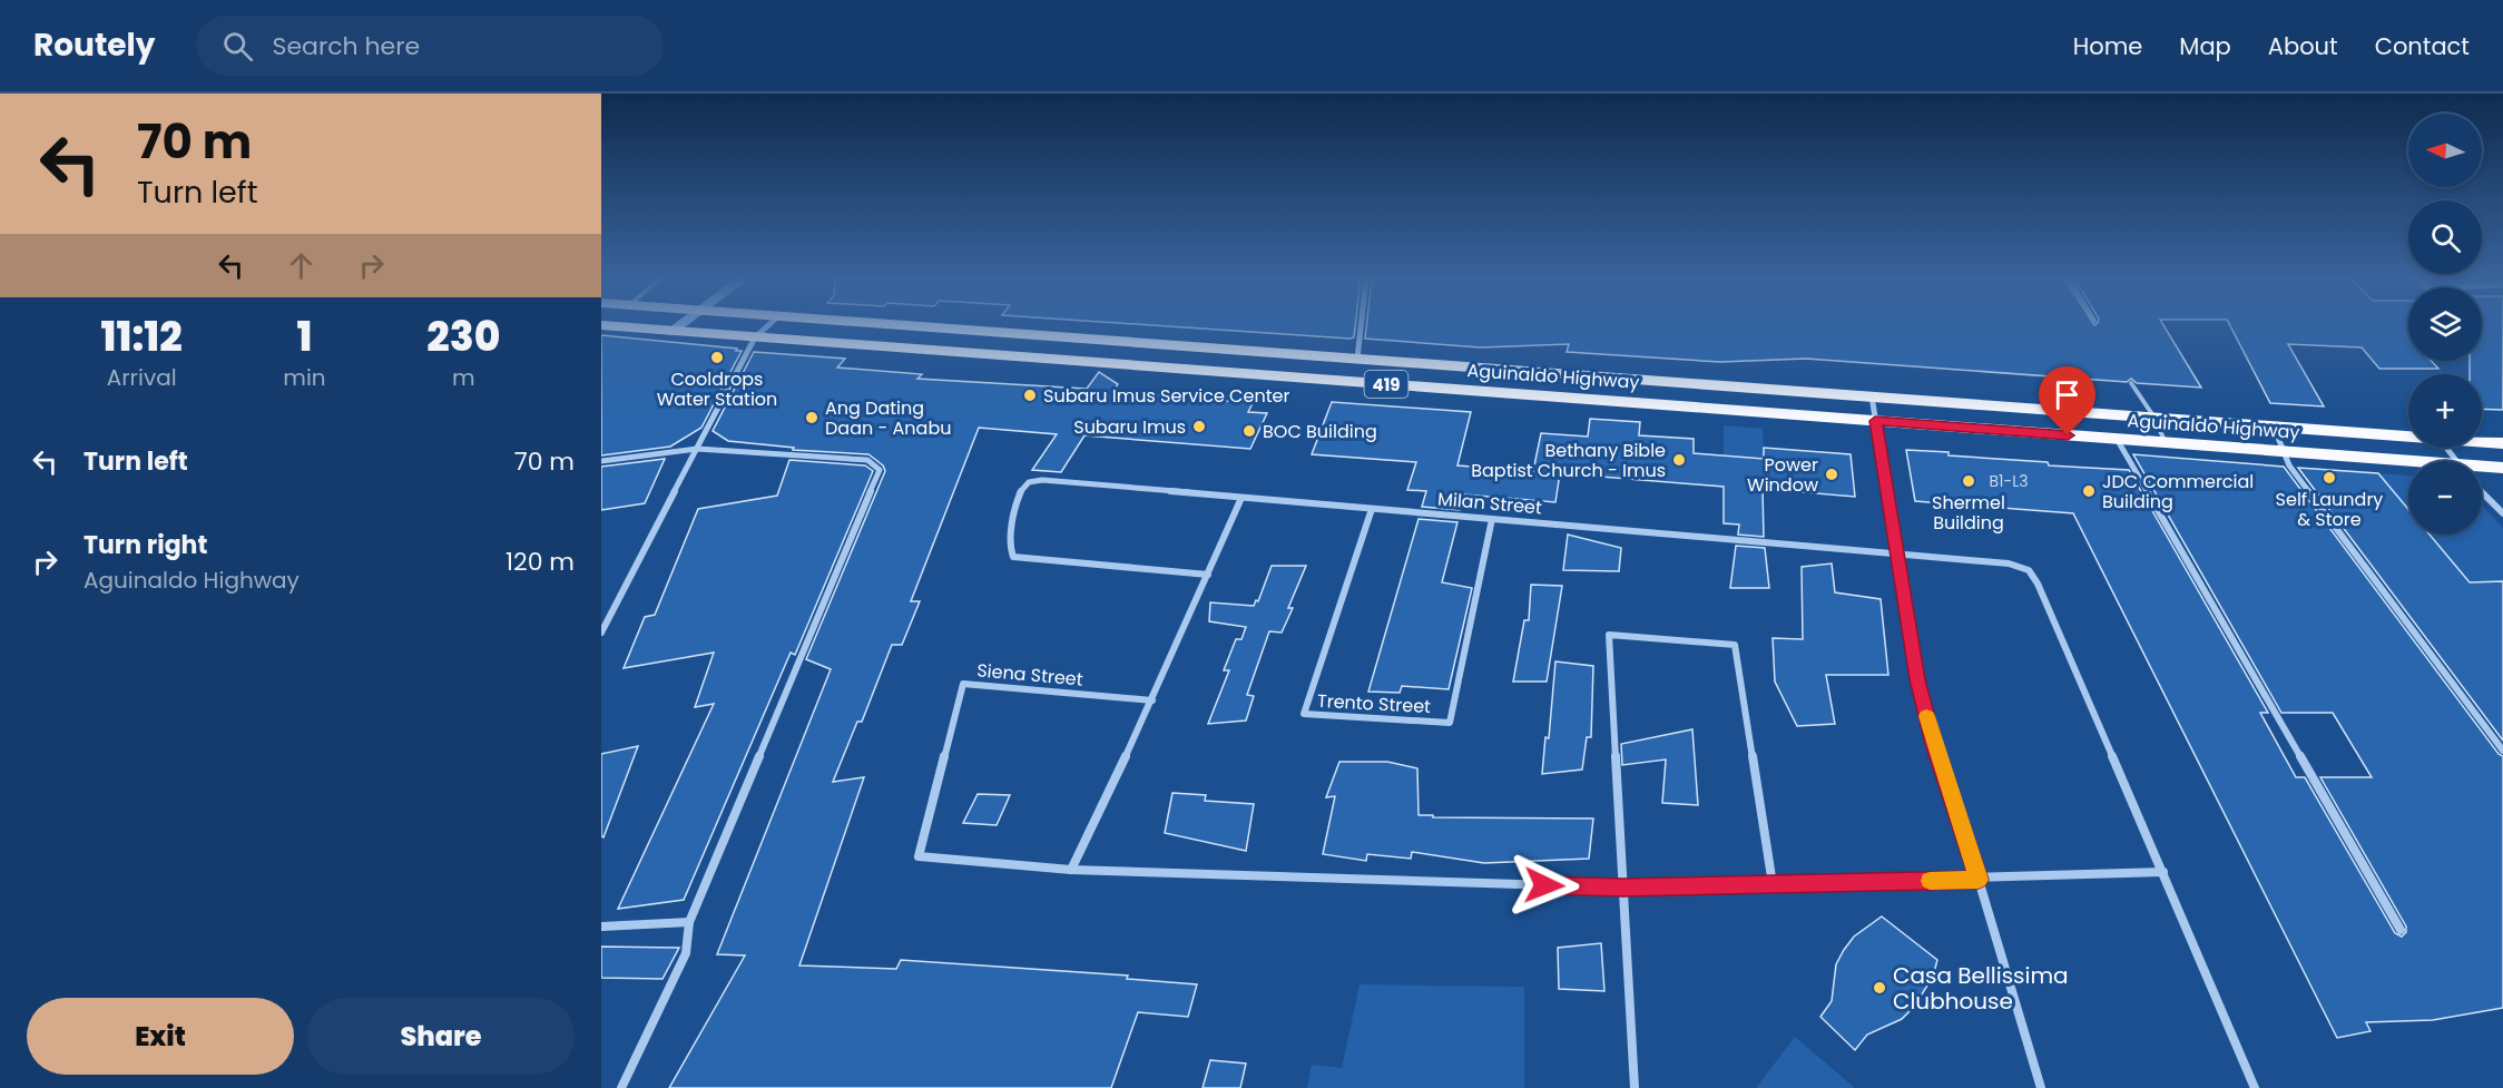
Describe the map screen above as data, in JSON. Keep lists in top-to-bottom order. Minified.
{"streets":{"highway":["Aguinaldo Highway","419"],"street":["Milan Street","Siena Street","Trento Street"]},"crossings":[["Milan Street","Trento Street"]],"places":["Cooldrops Water Station","Subaru Imus Service Center","Ang Dating Daan - Anabu","Subaru Imus","BOC Building","Bethany Bible Baptist Church - Imus","Power Window","Self Laundry & Store","Shermel Building","JDC Commercial Building","Casa Bellissima Clubhouse"],"house_numbers":["B1-L3"],"north":"left","page":{"header":"Routely","search":"Search here","nav":["Home","Map","About","Contact"],"turn":["70 m","Turn left"],"map_buttons":["+","−"],"eta":["11:12","Arrival","1","min","230","m"],"list":[{"name":"Turn left","value":"70 m"},{"name":"Turn right","note":"Aguinaldo Highway","value":"120 m"}],"buttons":["Exit","Share"]}}
